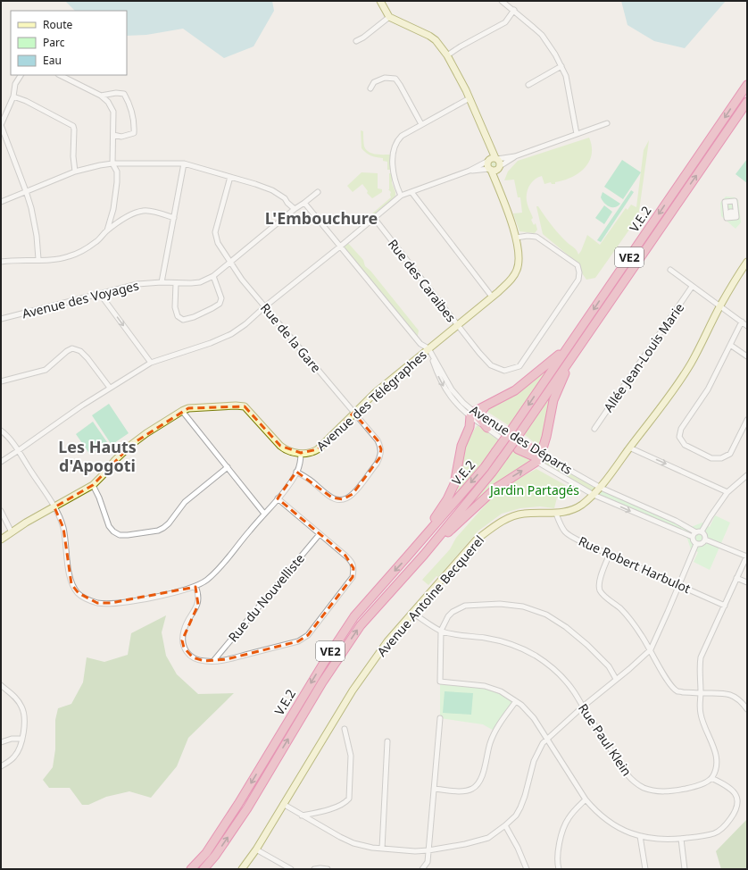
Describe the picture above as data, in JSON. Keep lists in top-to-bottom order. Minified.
{"streets":{"highway":["V.E.2","VE2"],"street":["Rue des Caraibes","Avenue des Voyages","Rue de la Gare","Allée Jean-Louis Marie","Avenue des Télégraphes","Avenue des Départs","Rue Robert Harbulot","Avenue Antoine Becquerel","Rue du Nouvelliste","Rue Paul Klein"]},"crossings":[["Rue des Caraibes","Avenue des Télégraphes"],["Avenue des Voyages","Rue de la Gare"],["Avenue des Voyages","Avenue des Départs"],["Rue de la Gare","Avenue des Télégraphes"],["Avenue des Télégraphes","Avenue des Départs"],["Avenue des Départs","Avenue Antoine Becquerel"],["Rue Robert Harbulot","Avenue Antoine Becquerel"],["Avenue Antoine Becquerel","Rue Paul Klein"]],"districts":["L'Embouchure","Les Hauts d'Apogoti"],"parks":["Jardin Partagés"],"legend":["Route","Parc","Eau"]}
